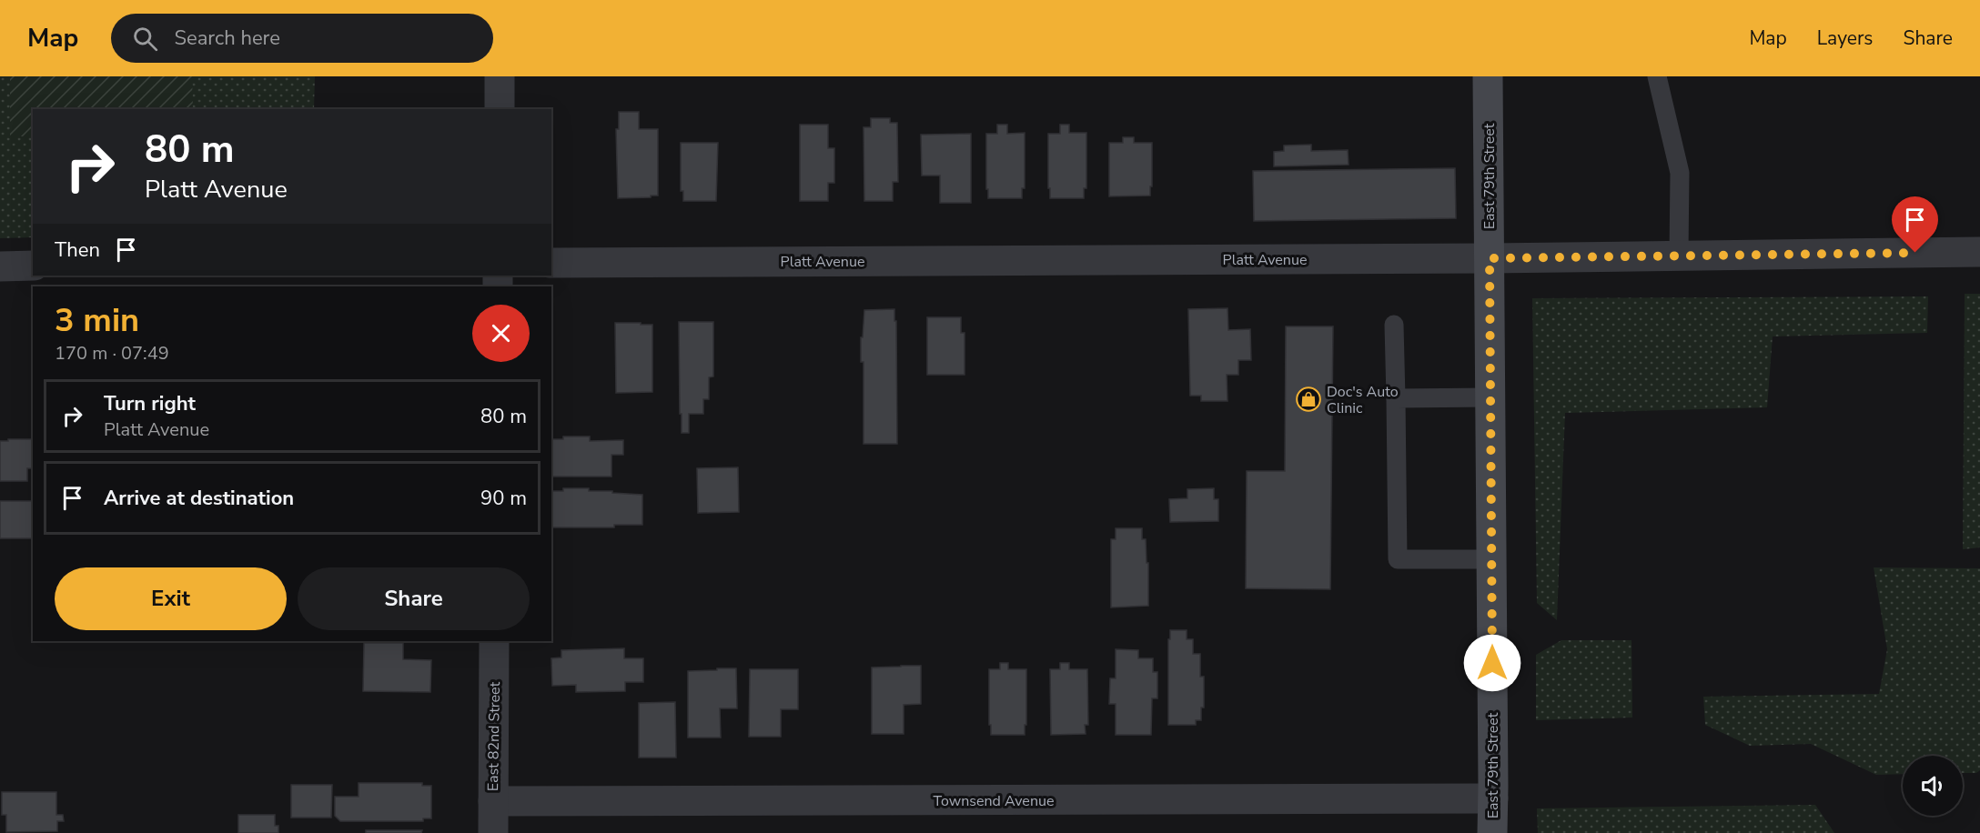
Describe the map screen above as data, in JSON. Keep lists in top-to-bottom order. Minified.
{"streets":{"main road":["East 79th Street"],"street":["Platt Avenue","East 82nd Street","Townsend Avenue"]},"crossings":[["East 79th Street","Platt Avenue"],["East 79th Street","Townsend Avenue"],["East 82nd Street","Townsend Avenue"]],"places":{"shop":["Doc's Auto Clinic"]},"page":{"header":"Map","search":"Search here","nav":["Map","Layers","Share"],"turn":["80 m","Platt Avenue"],"then":"Then","heading":["3 min","170 m · 07:49"],"list":[{"name":"Turn right","note":"Platt Avenue","value":"80 m"},{"name":"Arrive at destination","value":"90 m"}],"buttons":["Exit","Share"]}}
